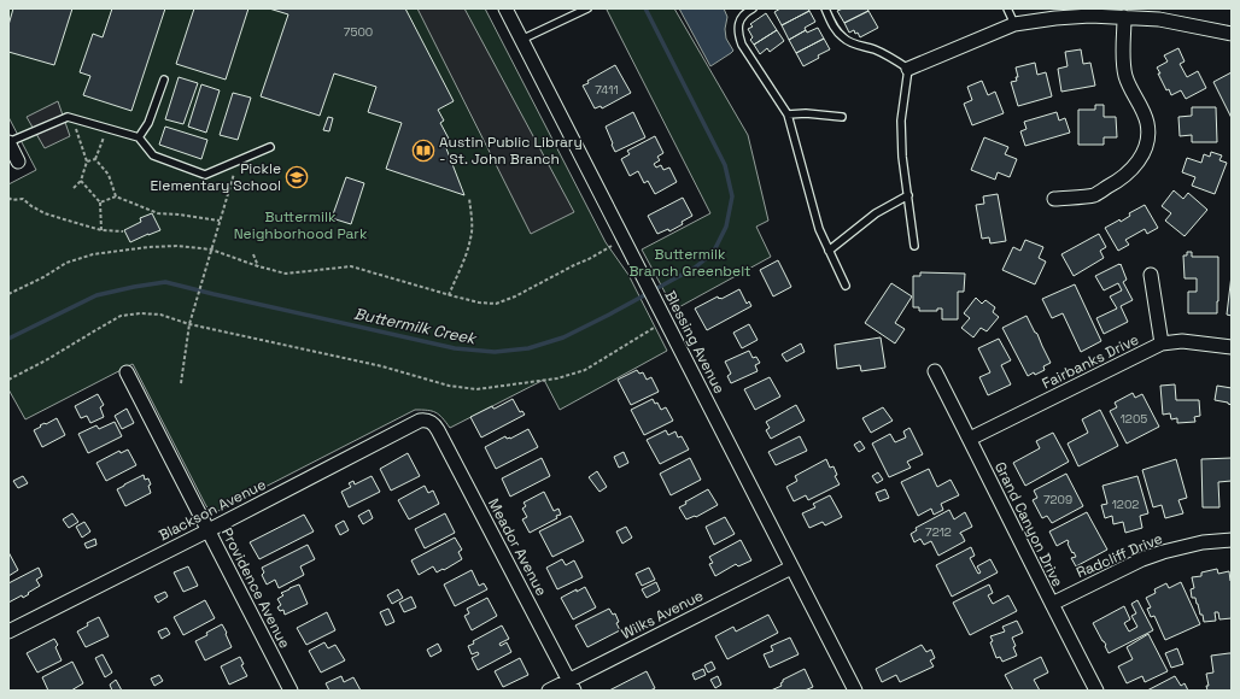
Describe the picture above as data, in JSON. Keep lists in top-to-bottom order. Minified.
{"streets":{"street":["Blessing Avenue","Fairbanks Drive","Blackson Avenue","Grand Canyon Drive","Meador Avenue","Radcliff Drive","Providence Avenue","Wilks Avenue"]},"crossings":[["Blessing Avenue","Wilks Avenue"],["Fairbanks Drive","Grand Canyon Drive"],["Blackson Avenue","Meador Avenue"],["Blackson Avenue","Providence Avenue"],["Grand Canyon Drive","Radcliff Drive"],["Meador Avenue","Wilks Avenue"]],"water":["Buttermilk Creek"],"parks":["Buttermilk Neighborhood Park","Buttermilk Branch Greenbelt"],"places":{"library":["Austin Public Library - St. John Branch"],"school or university":["Pickle Elementary School"]},"house_numbers":["7500","7411","1205","7209","1202","7212"]}
